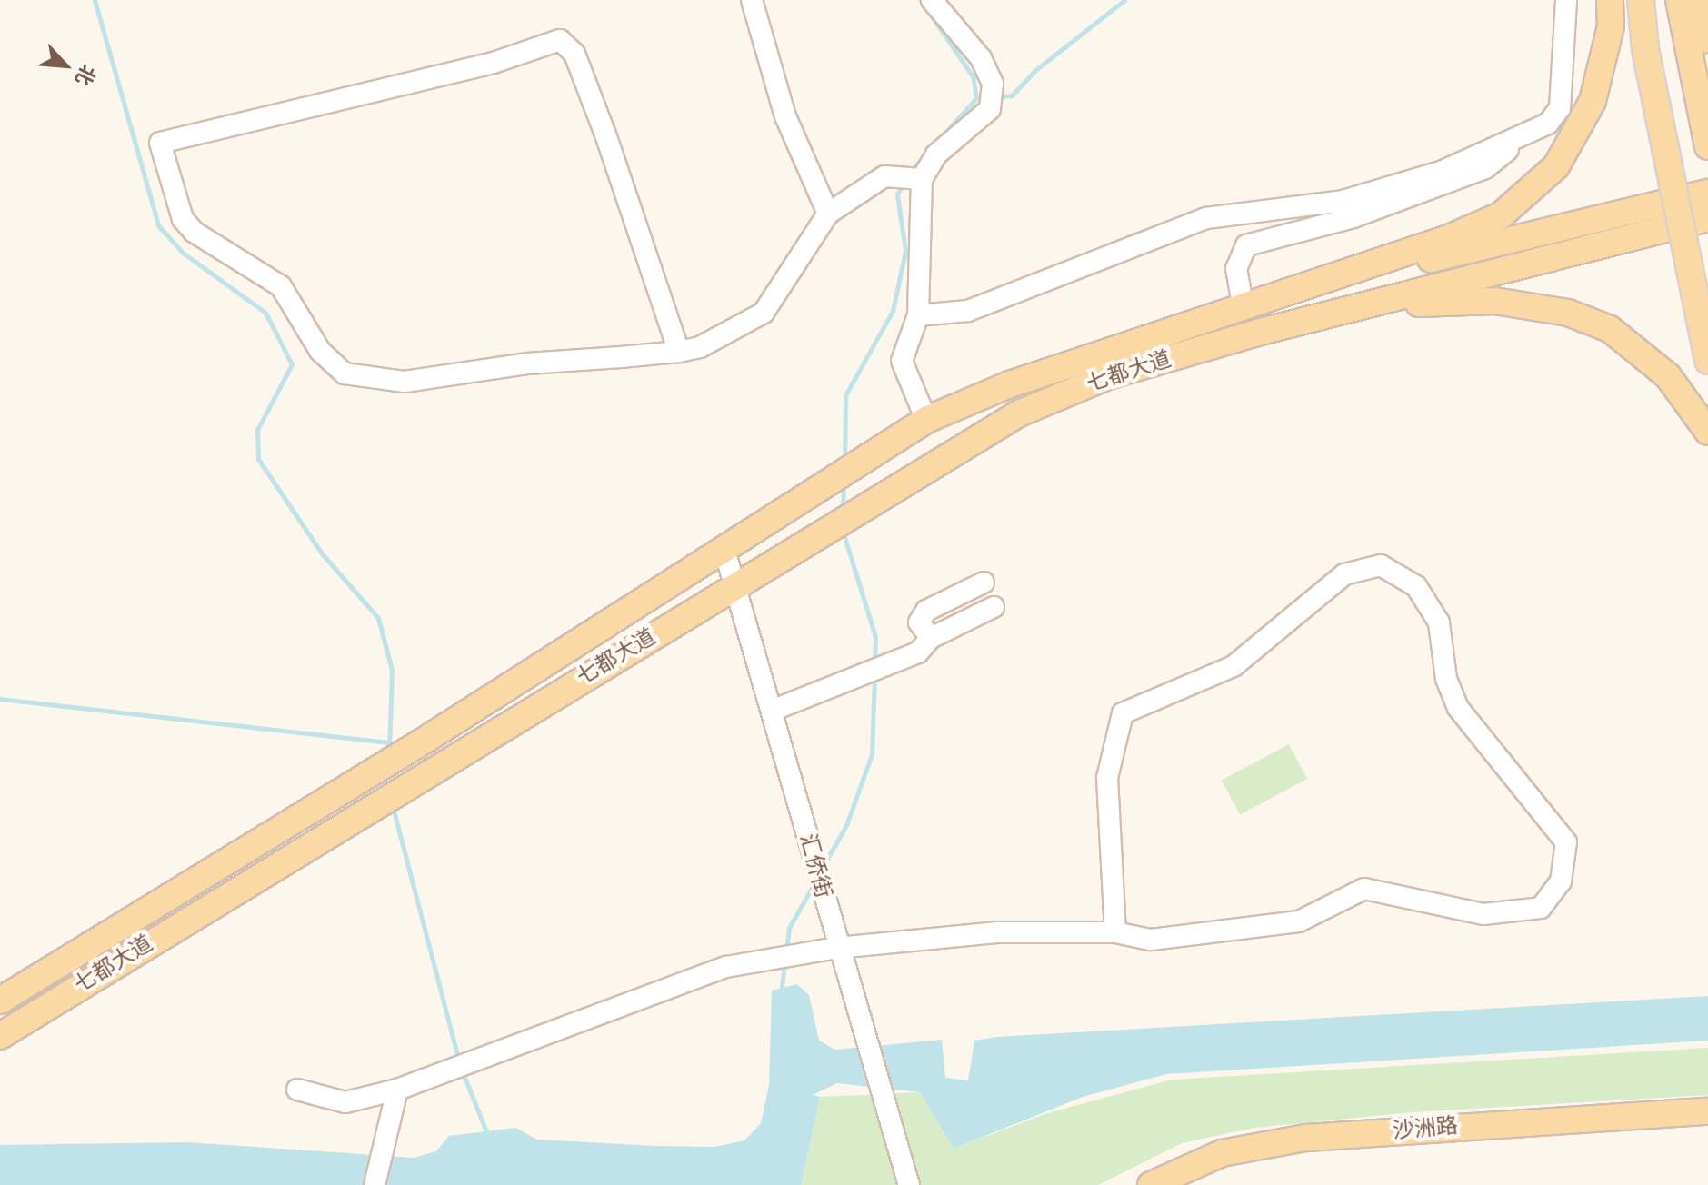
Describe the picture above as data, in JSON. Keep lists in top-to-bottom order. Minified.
{"streets":{"main road":["七都大道","沙洲路"],"street":["汇侨街"]},"crossings":[["七都大道","汇侨街"]],"north":"bottom right"}
